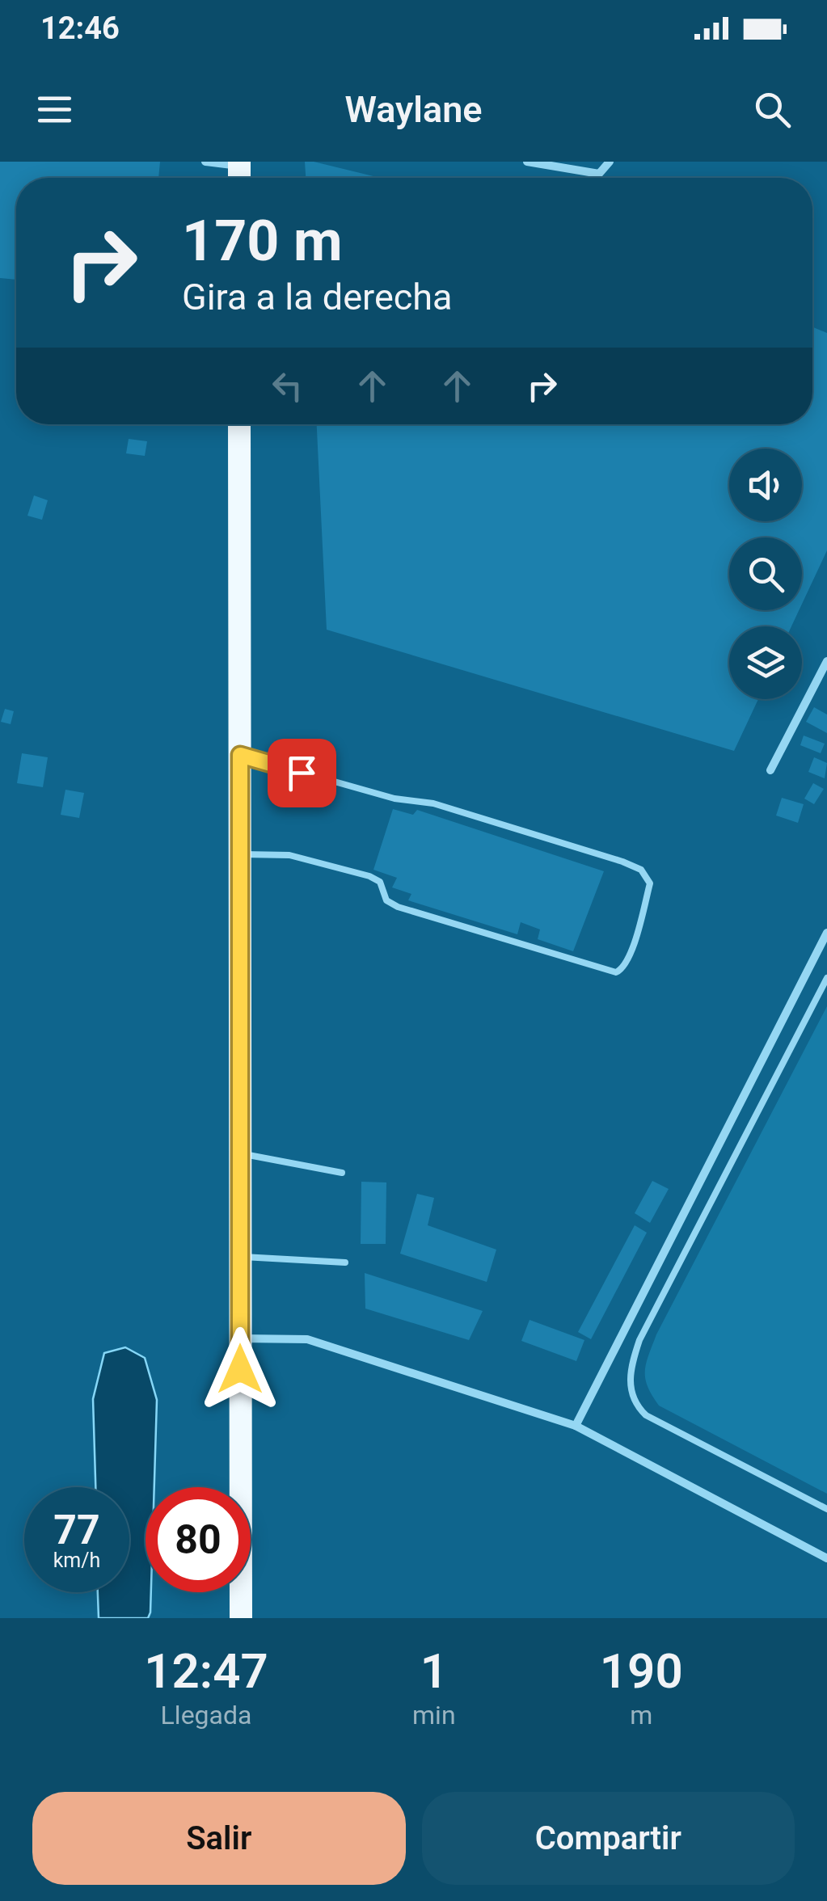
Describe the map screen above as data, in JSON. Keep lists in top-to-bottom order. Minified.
{"page":{"status":"12:46","header":"Waylane","turn":["170 m","Gira a la derecha"],"speed":"77 km/h","limit":"80","eta":["12:47","Llegada","1","min","190","m"],"buttons":["Salir","Compartir"]}}
